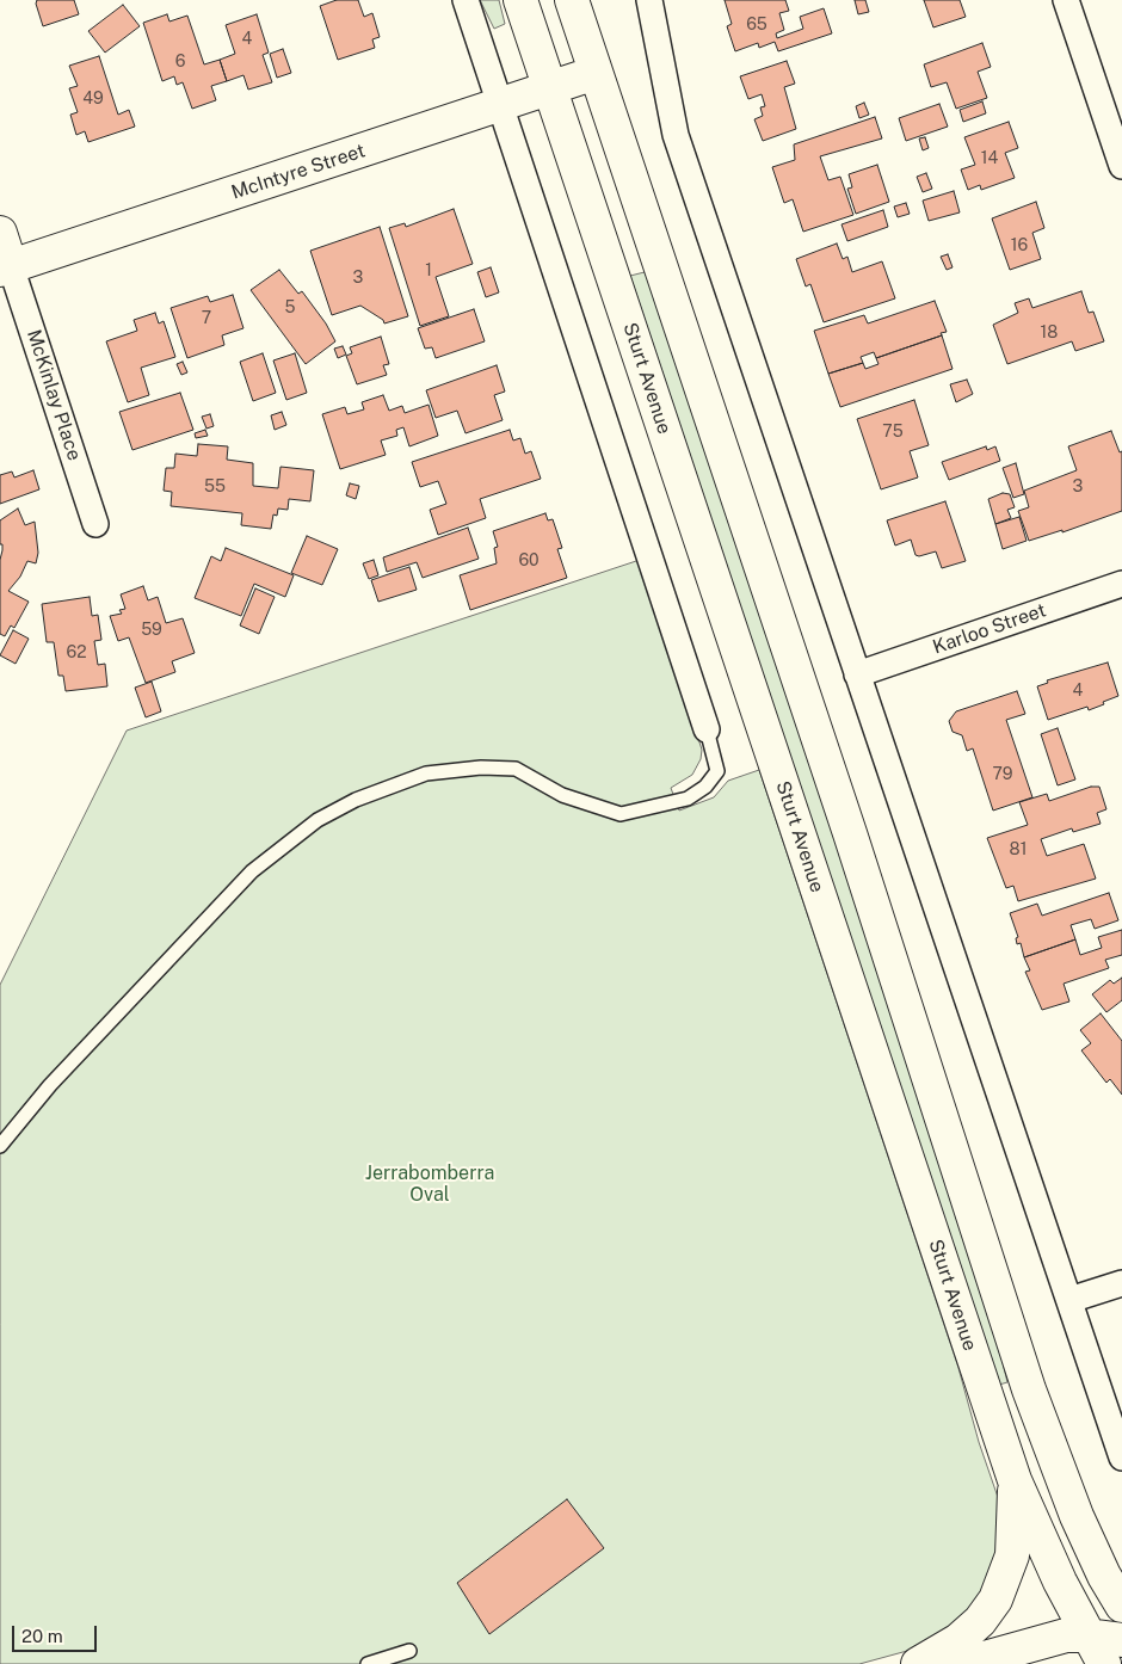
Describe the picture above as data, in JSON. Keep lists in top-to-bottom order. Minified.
{"streets":{"main road":["McIntyre Street","Sturt Avenue"],"street":["McKinlay Place","Karloo Street"]},"crossings":[["McIntyre Street","Sturt Avenue"],["McIntyre Street","McKinlay Place"]],"parks":["Jerrabomberra Oval"],"house_numbers":["65","4","6","49","14","16","1","3","5","7","18","75","55","3","60","59","62","4","79","81"],"scale_bar":"20 m"}
